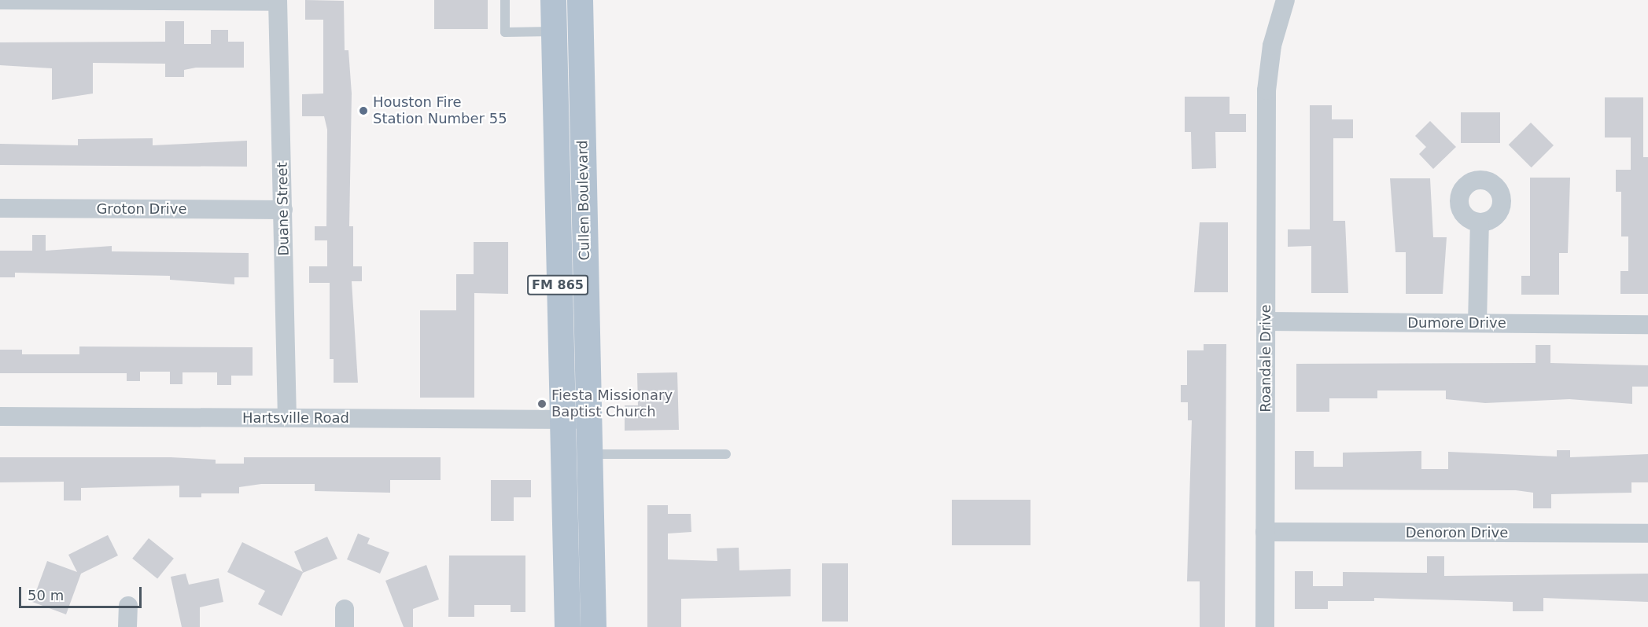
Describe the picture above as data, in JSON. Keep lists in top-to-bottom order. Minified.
{"streets":{"main road":["Cullen Boulevard","FM 865"],"street":["Groton Drive","Duane Street","Dumore Drive","Roandale Drive","Hartsville Road","Denoron Drive"]},"crossings":[["Cullen Boulevard","Hartsville Road"],["Groton Drive","Duane Street"],["Duane Street","Hartsville Road"],["Dumore Drive","Roandale Drive"],["Roandale Drive","Denoron Drive"]],"places":["Houston Fire Station Number 55","Fiesta Missionary Baptist Church"],"scale_bar":"50 m"}
